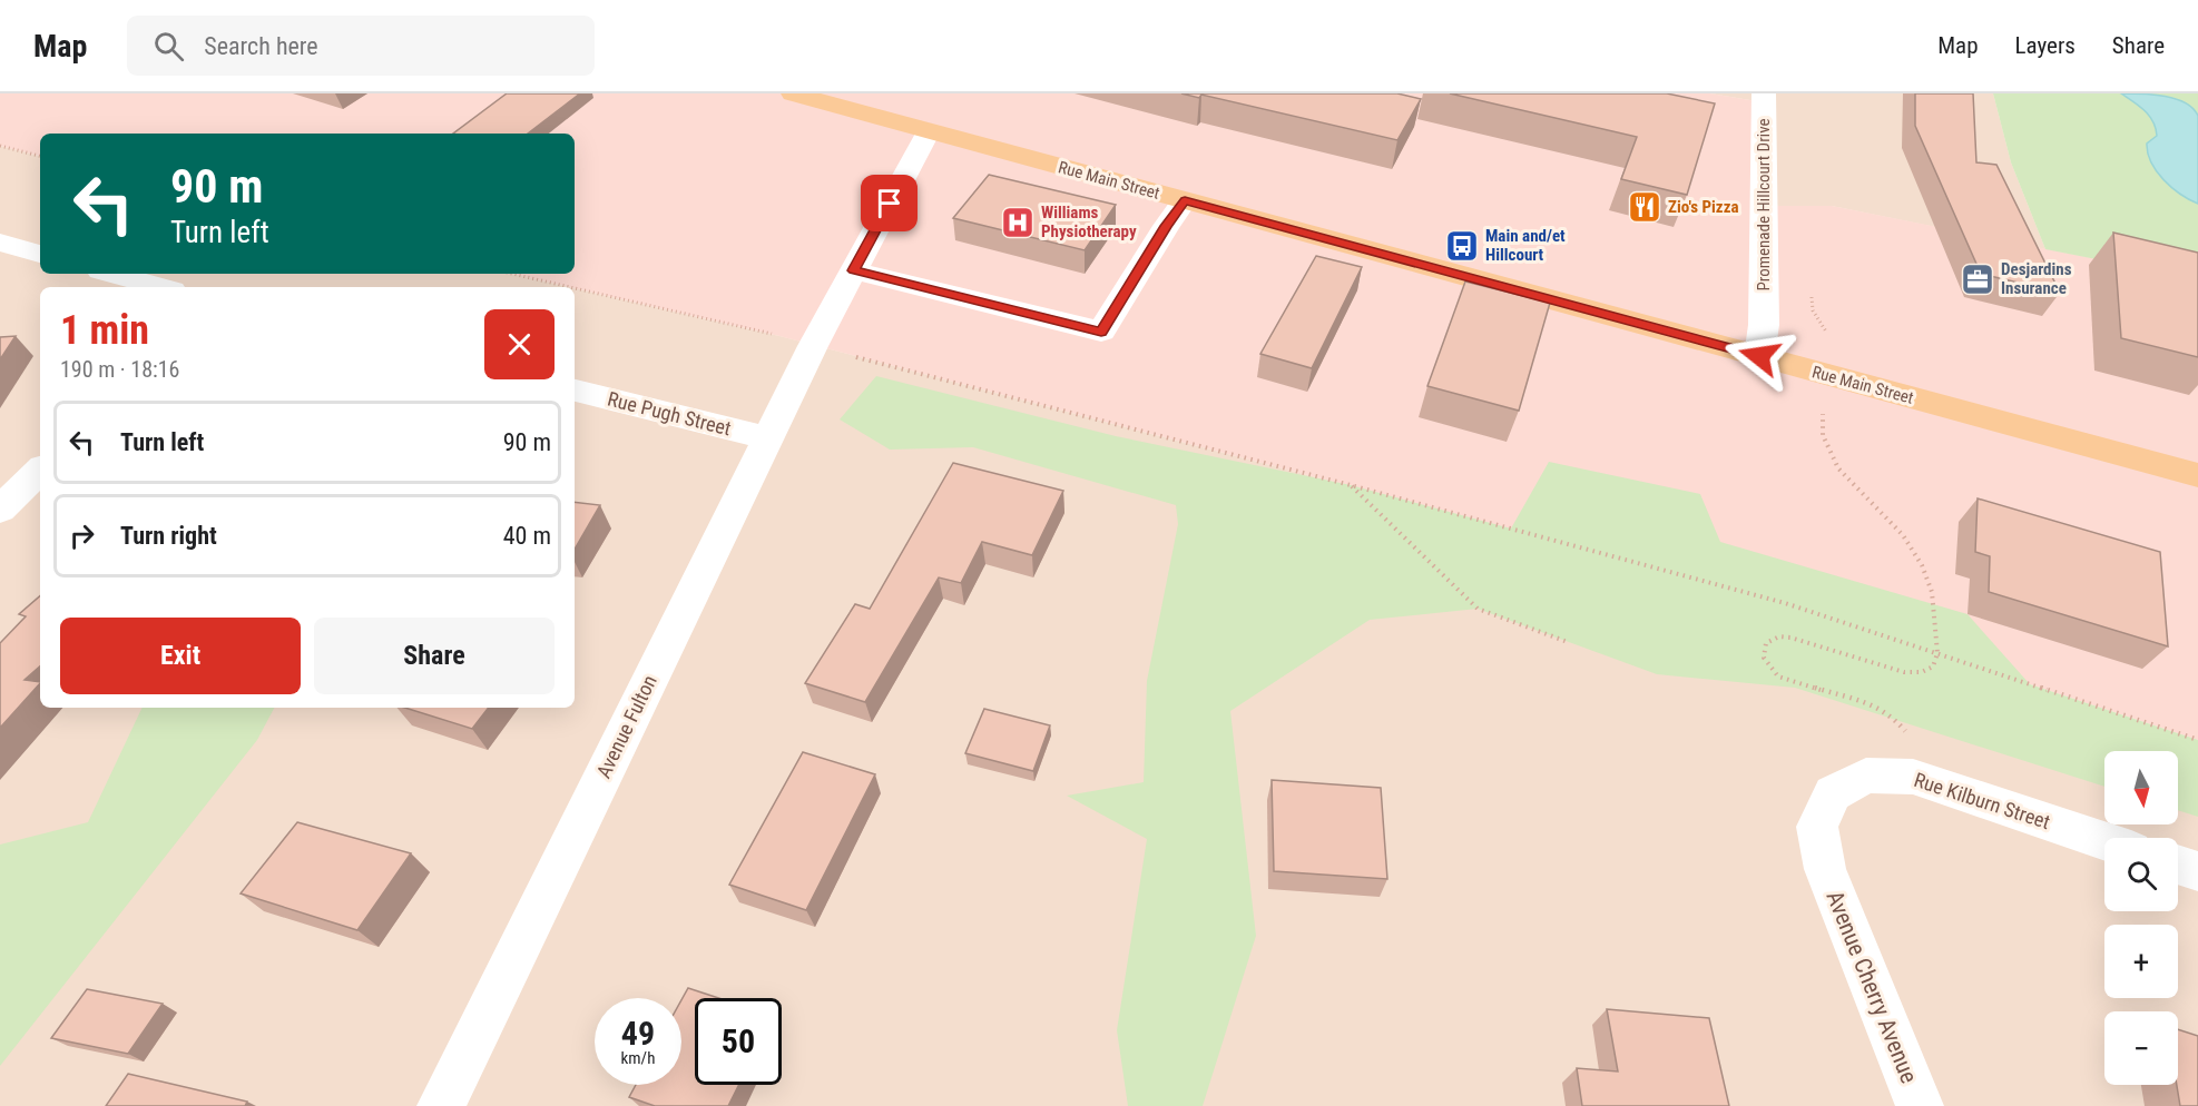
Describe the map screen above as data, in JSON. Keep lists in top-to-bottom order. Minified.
{"streets":{"main road":["Rue Main Street"],"street":["Promenade Hillcourt Drive","Rue Pugh Street","Avenue Fulton","Rue Kilburn Street","Avenue Cherry Avenue"]},"crossings":[["Rue Main Street","Promenade Hillcourt Drive"],["Rue Main Street","Avenue Fulton"],["Rue Pugh Street","Avenue Fulton"],["Rue Kilburn Street","Avenue Cherry Avenue"]],"places":{"restaurant":["Zio's Pizza"],"hospital":["Williams Physiotherapy"],"bus stop":["Main and/et Hillcourt"],"office":["Desjardins Insurance"]},"north":"bottom","page":{"header":"Map","search":"Search here","nav":["Map","Layers","Share"],"turn":["90 m","Turn left"],"heading":["1 min","190 m · 18:16"],"list":[{"name":"Turn left","value":"90 m"},{"name":"Turn right","value":"40 m"}],"buttons":["Exit","Share"],"map_buttons":["+","−"],"speed":"49 km/h","limit":"50"}}
